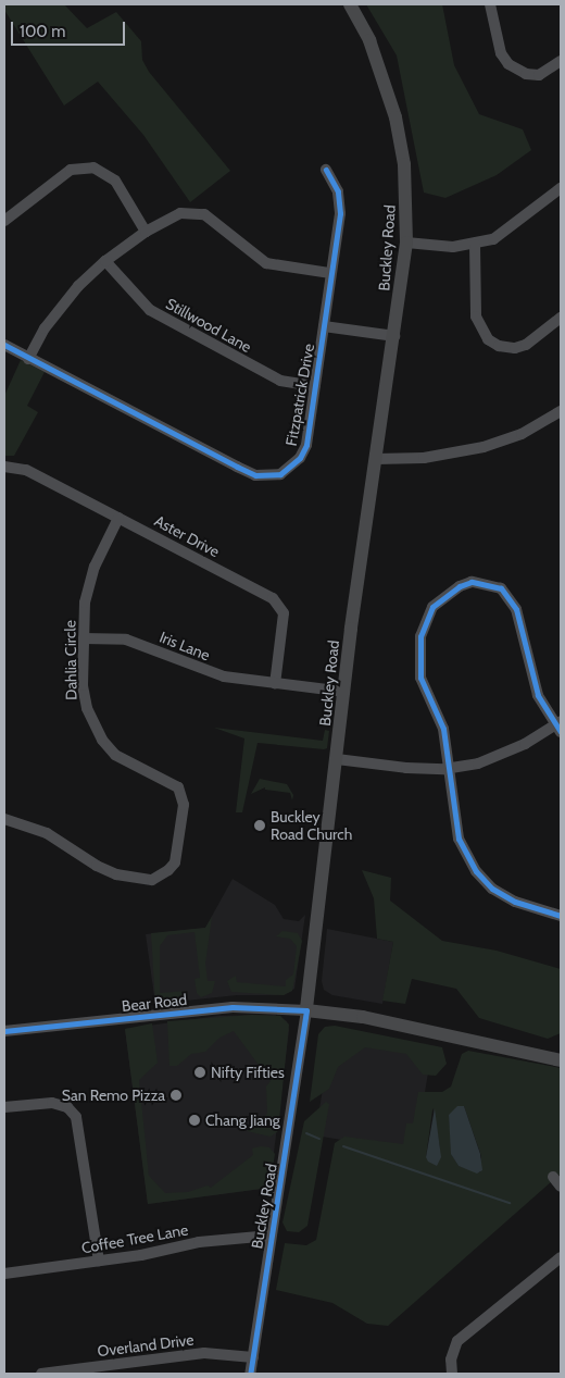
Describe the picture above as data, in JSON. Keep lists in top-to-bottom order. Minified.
{"streets":{"main road":["Buckley Road","Bear Road"],"street":["Stillwood Lane","Fitzpatrick Drive","Aster Drive","Iris Lane","Dahlia Circle","Coffee Tree Lane","Overland Drive"]},"crossings":[["Buckley Road","Fitzpatrick Drive"],["Buckley Road","Iris Lane"],["Buckley Road","Bear Road"],["Buckley Road","Coffee Tree Lane"],["Buckley Road","Overland Drive"],["Stillwood Lane","Fitzpatrick Drive"],["Aster Drive","Iris Lane"],["Aster Drive","Dahlia Circle"],["Iris Lane","Dahlia Circle"]],"places":["Buckley Road Church","Nifty Fifties","San Remo Pizza","Chang Jiang"],"scale_bar":"100 m"}
